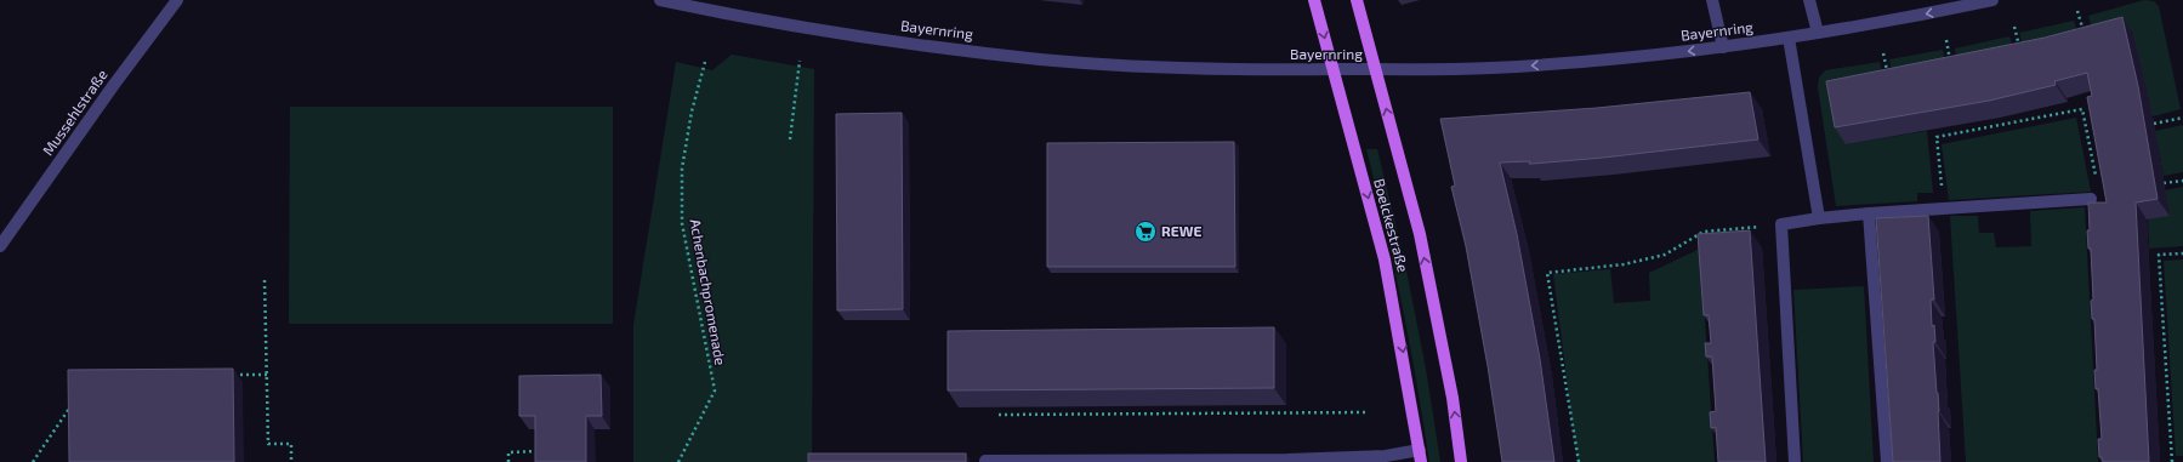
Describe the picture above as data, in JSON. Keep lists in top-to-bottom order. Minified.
{"streets":{"main road":["Boelckestraße"],"street":["Bayernring","Mussehlstraße"],"path":["Achenbachpromenade"]},"crossings":[["Bayernring","Boelckestraße"]],"one_way":["Bayernring"],"places":{"supermarket":["REWE"]}}
